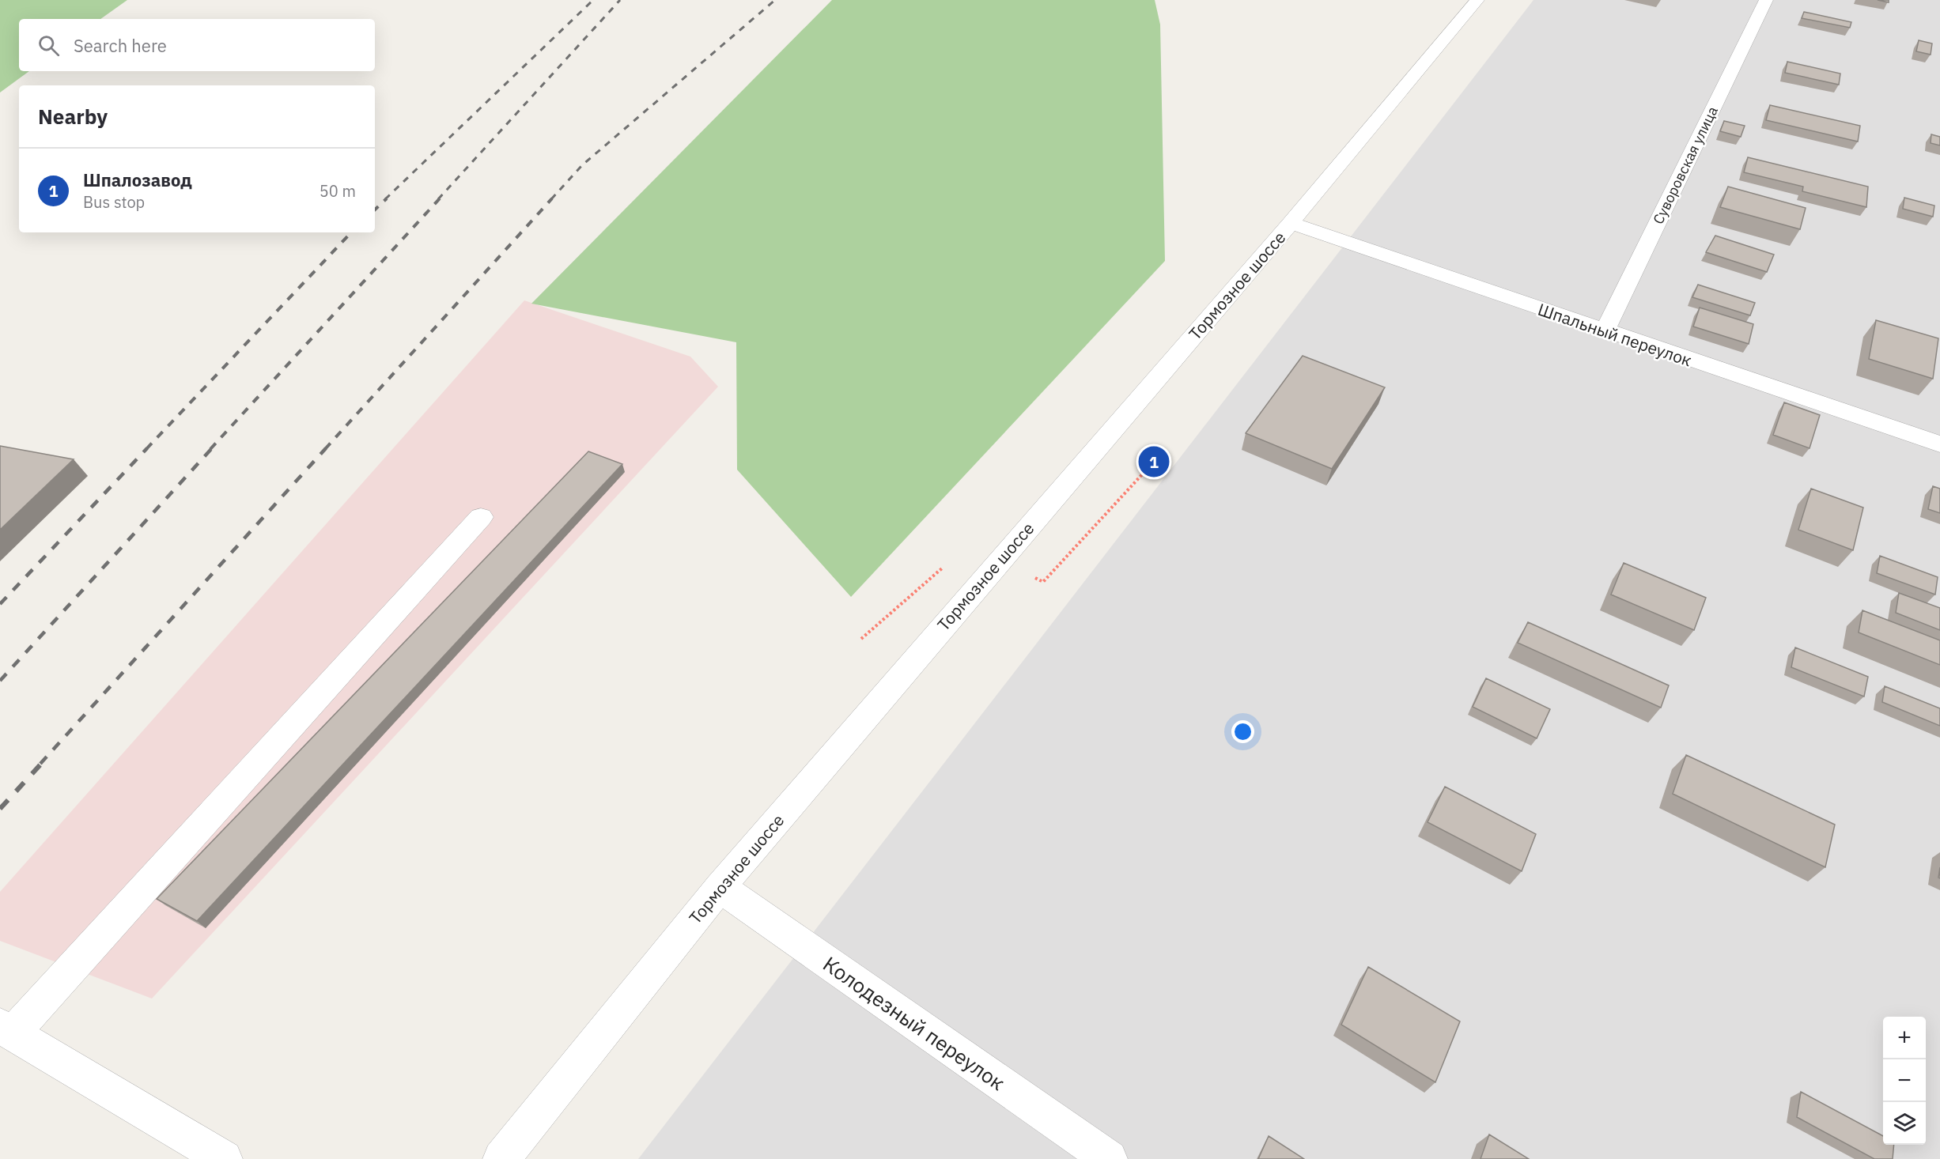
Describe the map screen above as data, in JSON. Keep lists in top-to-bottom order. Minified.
{"streets":{"street":["Суворовская улица","Тормозное шоссе","Шпальный переулок","Колодезный переулок"]},"crossings":[["Суворовская улица","Шпальный переулок"],["Тормозное шоссе","Шпальный переулок"],["Тормозное шоссе","Колодезный переулок"]],"page":{"search":"Search here","heading":"Nearby","list":[{"mark":"1","name":"Шпалозавод","note":"Bus stop","value":"50 m"}],"pins":"1","map_buttons":["+","−"]}}
